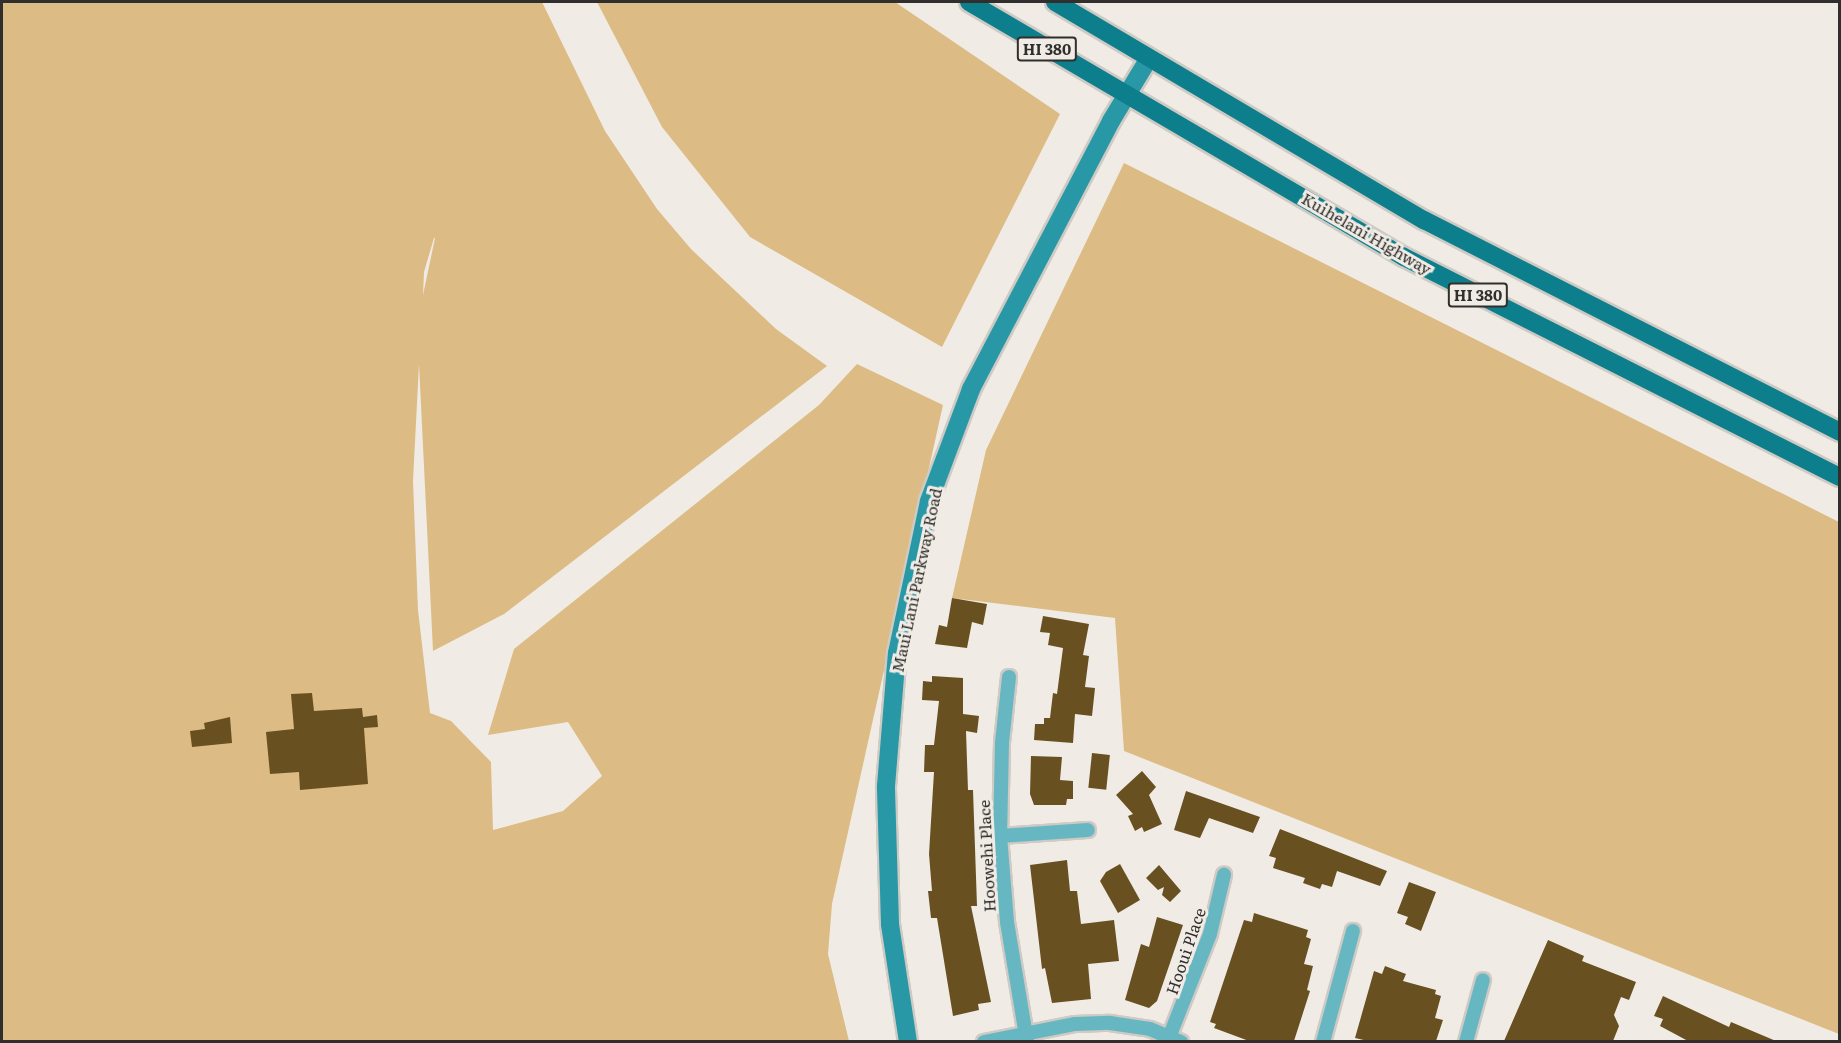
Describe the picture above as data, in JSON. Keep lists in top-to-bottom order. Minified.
{"streets":{"main road":["HI 380","Kuihelani Highway","Maui Lani Parkway Road"],"street":["Hoowehi Place","Hooui Place"]},"crossings":[["HI 380","Maui Lani Parkway Road"],["Kuihelani Highway","Maui Lani Parkway Road"]]}
